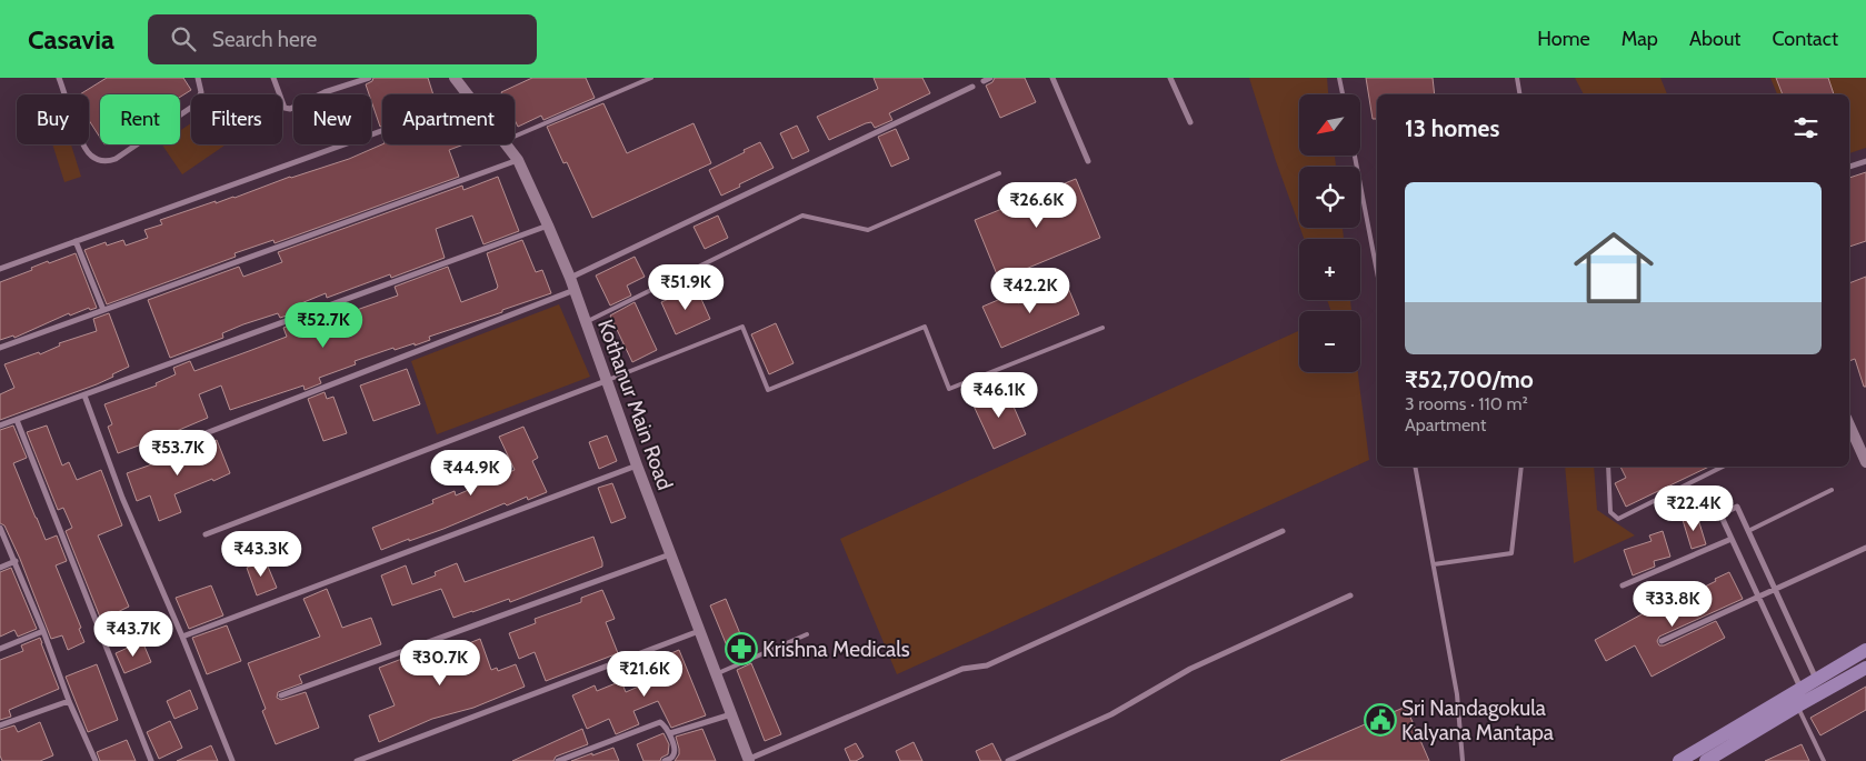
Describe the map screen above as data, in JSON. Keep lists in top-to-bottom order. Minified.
{"streets":{"main road":["Kothanur Main Road"]},"places":{"pharmacy":["Krishna Medicals"],"public building":["Sri Nandagokula Kalyana Mantapa"]},"north":"bottom left","page":{"header":"Casavia","search":"Search here","nav":["Home","Map","About","Contact"],"map_buttons":["+","−"],"chip":["Buy","Rent","Filters","New","Apartment"],"heading":"13 homes","list":[{"name":"₹52,700/mo","note":"3 rooms · 110 m² · Apartment"}],"price":["₹26.6K","₹51.9K","₹42.2K","₹52.7K","₹46.1K","₹53.7K","₹44.9K","₹22.4K","₹43.3K","₹33.8K","₹43.7K","₹30.7K","₹21.6K"]}}
